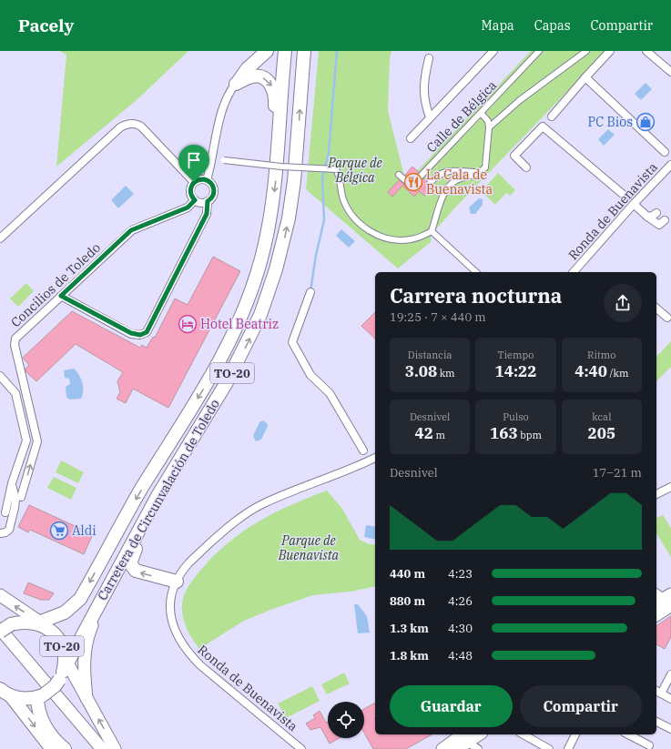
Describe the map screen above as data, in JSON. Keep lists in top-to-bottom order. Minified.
{"streets":{"highway":["TO-20","Carretera de Circunvalación de Toledo"],"street":["Calle de Bélgica","Ronda de Buenavista","Concilios de Toledo"]},"crossings":[["TO-20","Carretera de Circunvalación de Toledo"]],"one_way":["Concilios de Toledo"],"parks":["Parque de Bélgica","Parque de Buenavista"],"places":{"shop":["PC Bios"],"restaurant":["La Cala de Buenavista"],"hotel":["Hotel Beatriz"],"supermarket":["Aldi"]},"page":{"header":"Pacely","nav":["Mapa","Capas","Compartir"],"heading":["Carrera nocturna","19:25 · 7 × 440 m"],"stats":[["Distancia","3.08 km"],["Tiempo","14:22"],["Ritmo","4:40 /km"],["Desnivel","42 m"],["Pulso","163 bpm"],["kcal","205"]],"chart":["Desnivel","17–21 m"],"list":[{"name":"440 m","note":"4:23"},{"name":"880 m","note":"4:26"},{"name":"1.3 km","note":"4:30"},{"name":"1.8 km","note":"4:48"}],"buttons":["Guardar","Compartir"]}}
